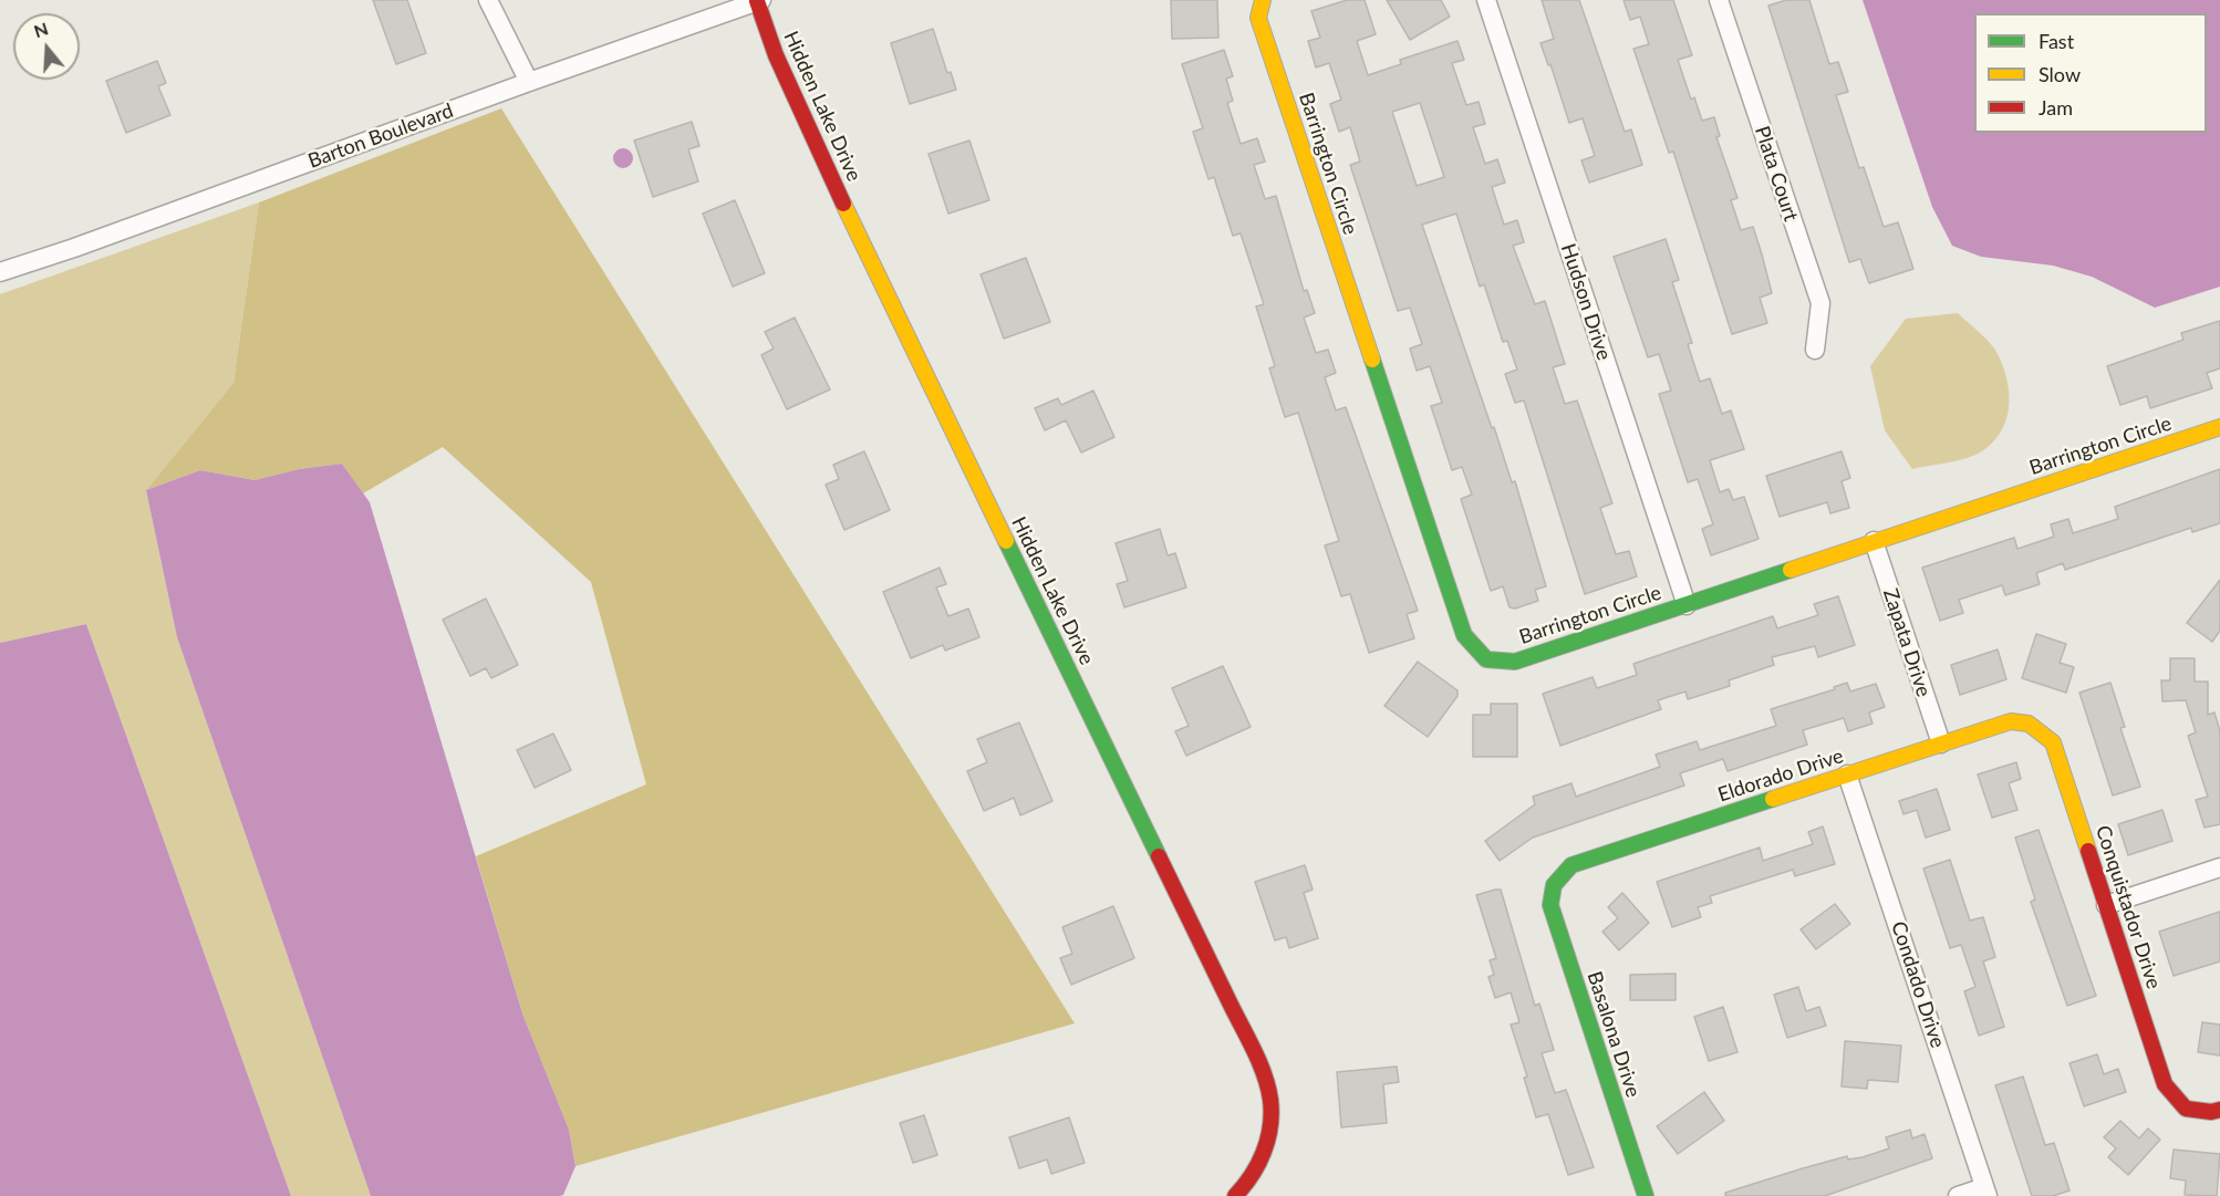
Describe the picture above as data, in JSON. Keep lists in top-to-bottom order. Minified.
{"streets":{"street":["Hidden Lake Drive","Barton Boulevard","Barrington Circle","Plata Court","Hudson Drive","Zapata Drive","Eldorado Drive","Conquistador Drive","Condado Drive","Basalona Drive"]},"crossings":[["Hidden Lake Drive","Barton Boulevard"],["Barrington Circle","Hudson Drive"],["Barrington Circle","Zapata Drive"],["Zapata Drive","Eldorado Drive"],["Eldorado Drive","Conquistador Drive"],["Eldorado Drive","Condado Drive"],["Eldorado Drive","Basalona Drive"]],"legend":["Fast","Slow","Jam"],"north":"top"}
